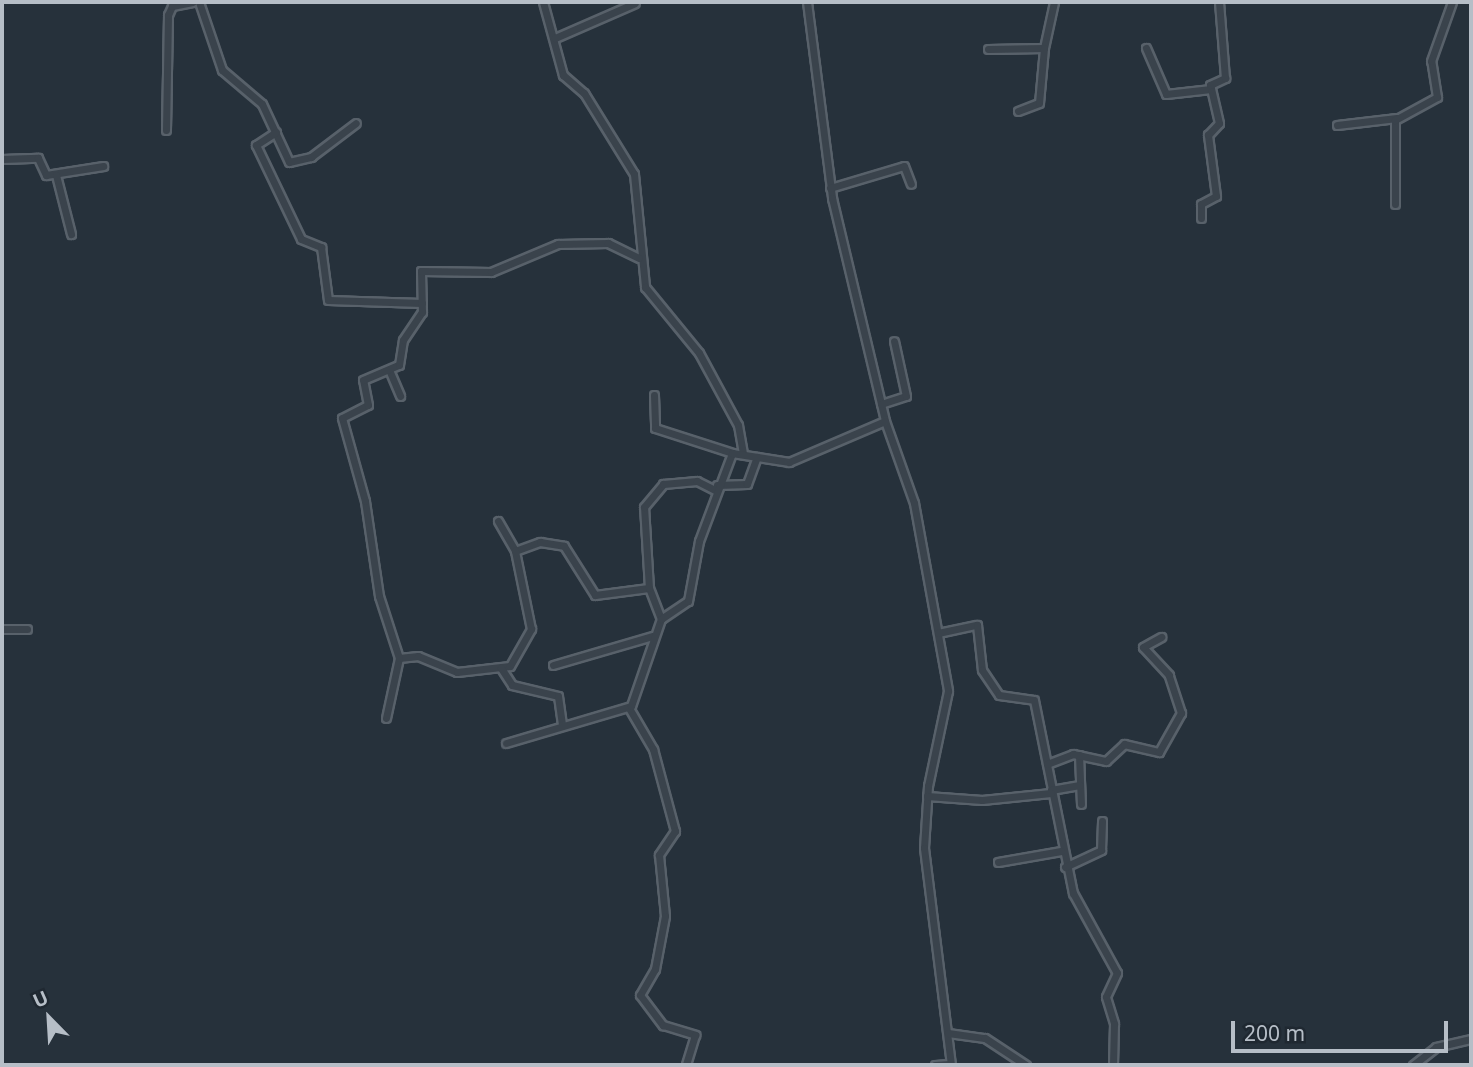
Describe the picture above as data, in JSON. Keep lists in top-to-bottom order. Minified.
{"scale_bar":"200 m","north":"top left"}
